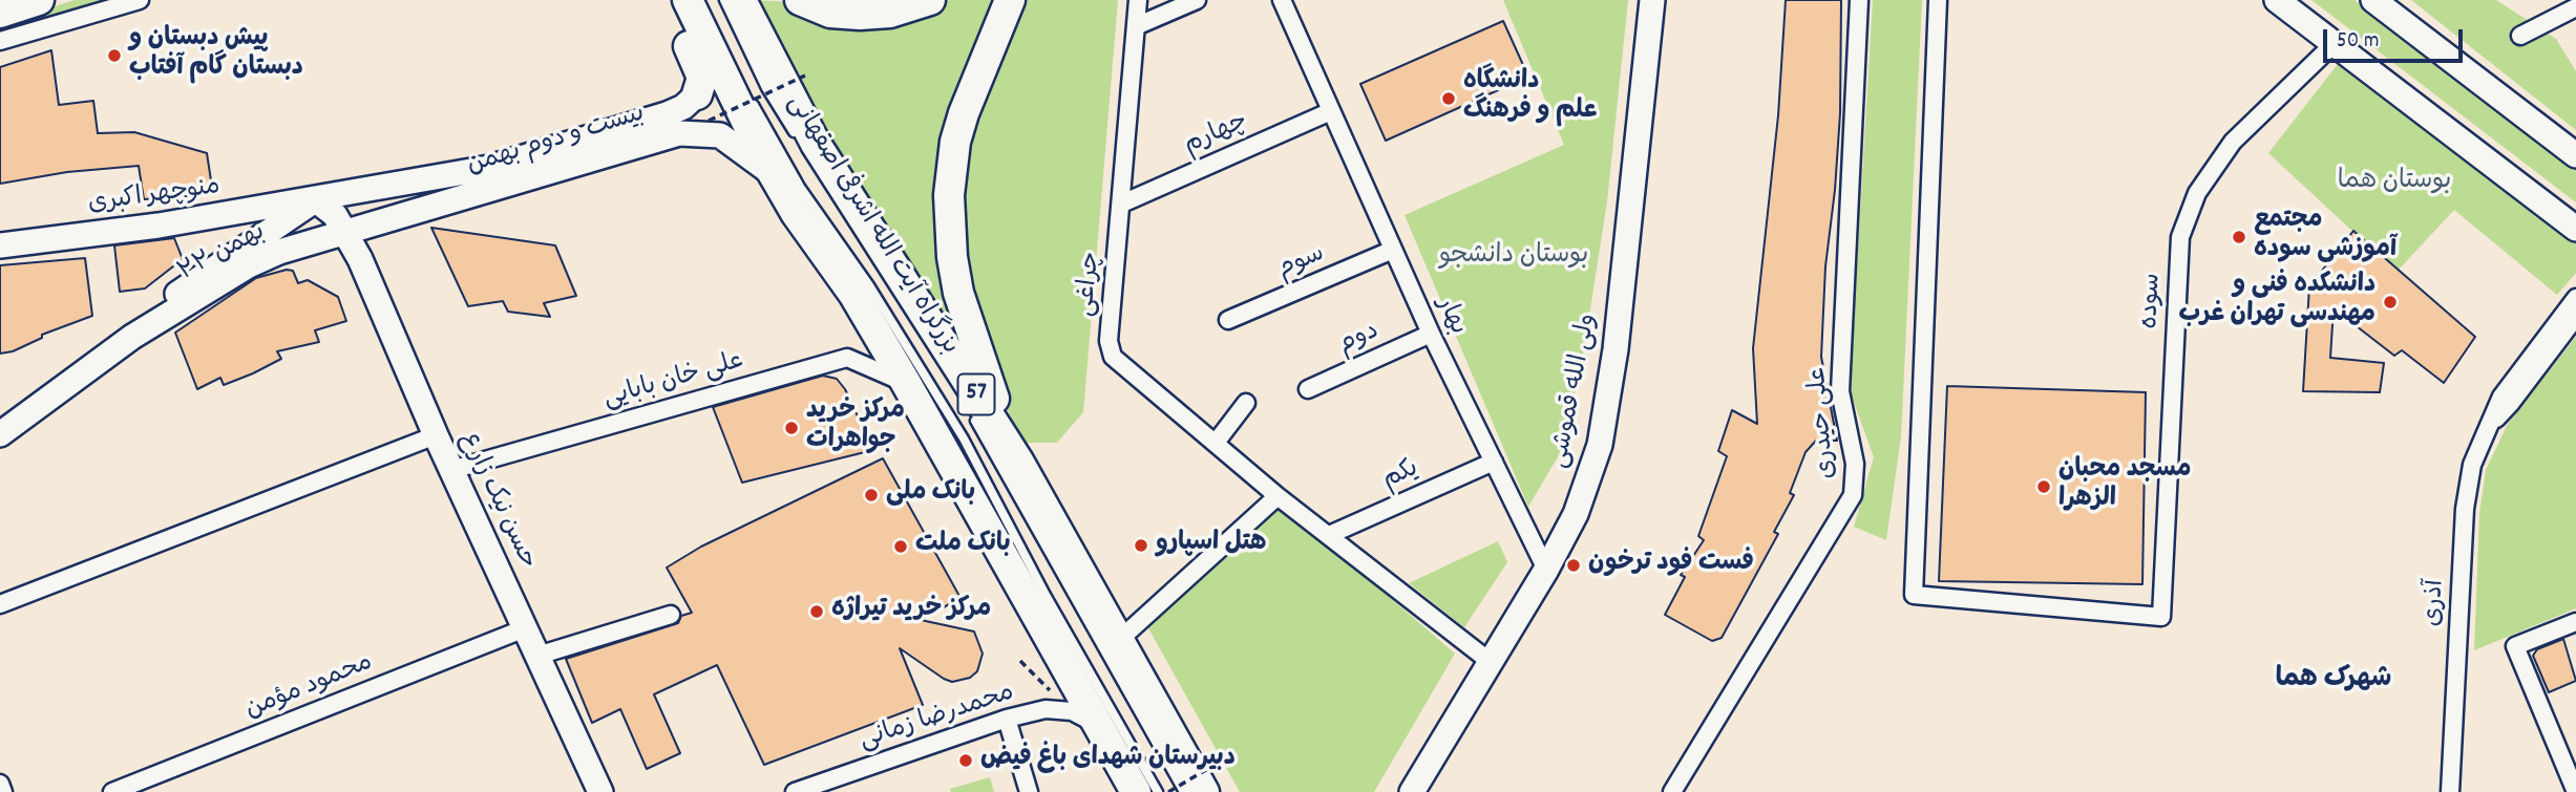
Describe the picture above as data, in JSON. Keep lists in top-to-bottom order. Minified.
{"streets":{"highway":["بزرگراه آیت الله اشرفی اصفهانی","57"],"street":["چهارم","بیست و دوم بهمن","منوچهر اکبری","۲۲ بهمن","سوم","چراغی","سوده","بهار","دوم","علی خان بابایی","ولی الله قموشی","علی حیدری","یکم","حسن نیک زارع","آذری","محمود مؤمن","محمدرضا زمانی"]},"crossings":[["چهارم","چراغی"],["چهارم","بهار"],["بیست و دوم بهمن","منوچهر اکبری"],["بیست و دوم بهمن","بزرگراه آیت الله اشرفی اصفهانی"],["بیست و دوم بهمن","۲۲ بهمن"],["بیست و دوم بهمن","حسن نیک زارع"],["منوچهر اکبری","۲۲ بهمن"],["منوچهر اکبری","حسن نیک زارع"],["بزرگراه آیت الله اشرفی اصفهانی","علی خان بابایی"],["بزرگراه آیت الله اشرفی اصفهانی","محمدرضا زمانی"],["۲۲ بهمن","حسن نیک زارع"],["سوم","بهار"],["چراغی","ولی الله قموشی"],["چراغی","یکم"],["بهار","دوم"],["بهار","ولی الله قموشی"],["بهار","یکم"],["علی خان بابایی","حسن نیک زارع"],["حسن نیک زارع","محمود مؤمن"]],"districts":["شهرک هما"],"parks":["بوستان هما","بوستان دانشجو"],"places":["پیش دبستان و دبستان گام آفتاب","دانشگاه علم و فرهنگ","مجتمع آموزشی سوده","دانشکده فنی و مهندسی تهران غرب","مرکز خرید جواهرات","مسجد محبان الزهرا","بانک ملی","هتل اسپارو","بانک ملت","فست فود ترخون","مرکز خرید تیراژه","دبیرستان شهدای باغ فیض"],"scale_bar":"50 m"}
